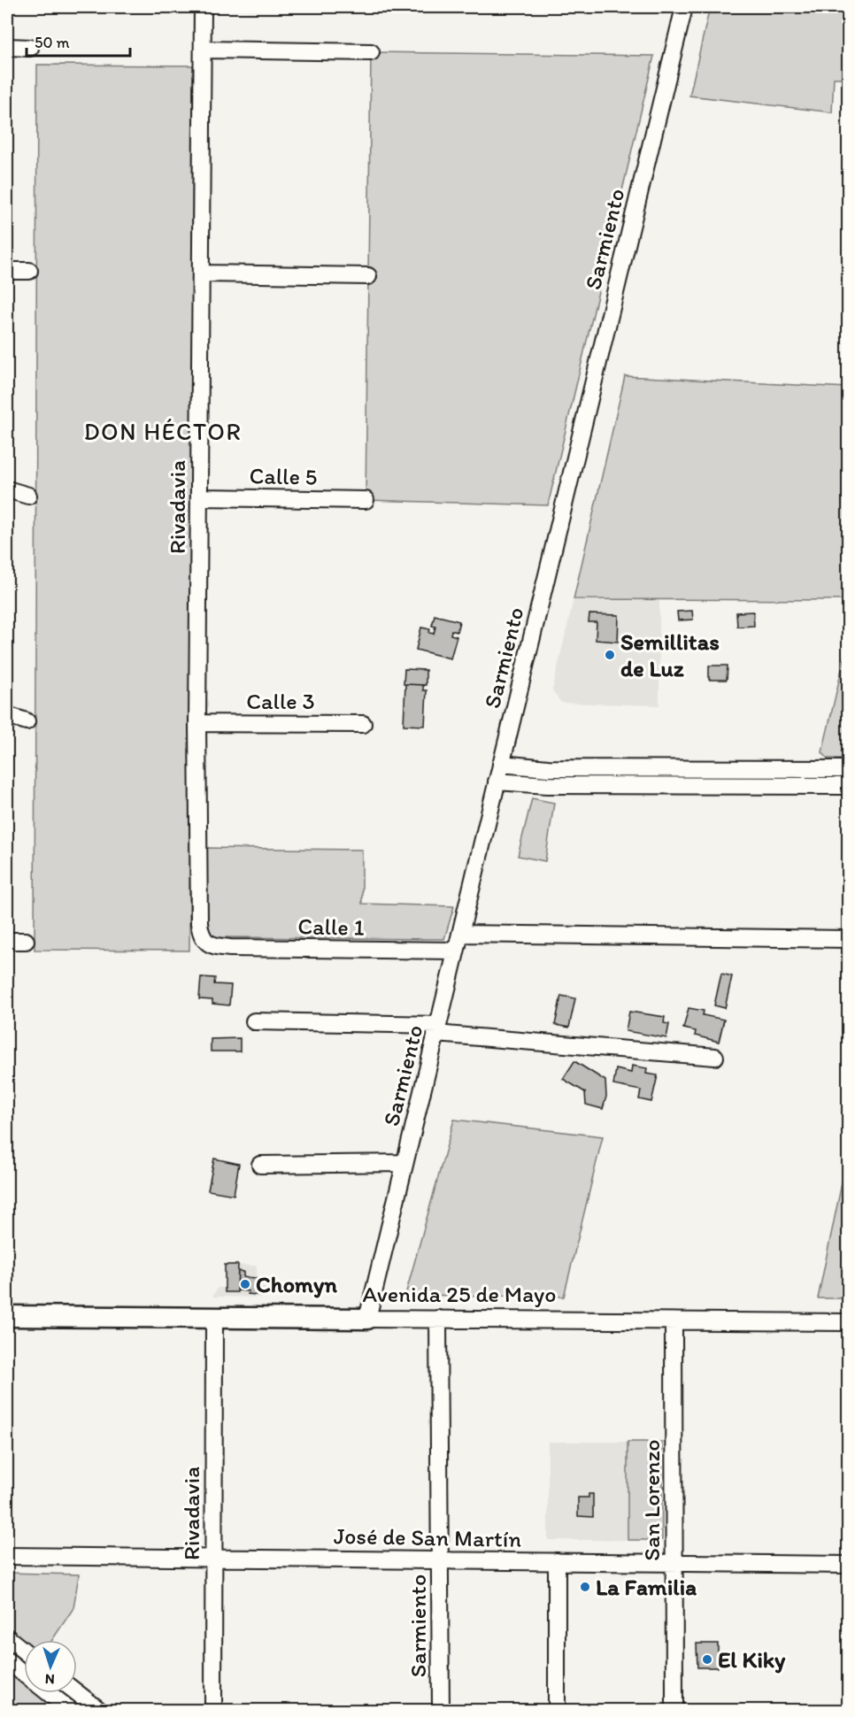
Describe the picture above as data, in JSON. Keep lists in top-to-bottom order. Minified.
{"streets":{"main road":["Avenida 25 de Mayo"],"street":["Sarmiento","Calle 5","Rivadavia","Calle 3","Calle 1","San Lorenzo","José de San Martín"]},"crossings":[["Sarmiento","Calle 1"],["Sarmiento","Avenida 25 de Mayo"],["Sarmiento","José de San Martín"],["Calle 5","Rivadavia"],["Rivadavia","Calle 3"],["Rivadavia","Calle 1"],["Rivadavia","Avenida 25 de Mayo"],["Rivadavia","José de San Martín"],["Avenida 25 de Mayo","San Lorenzo"],["San Lorenzo","José de San Martín"]],"districts":["DON HÉCTOR"],"places":["Semillitas de Luz","Chomyn","La Familia","El Kiky"],"scale_bar":"50 m","north":"bottom"}
